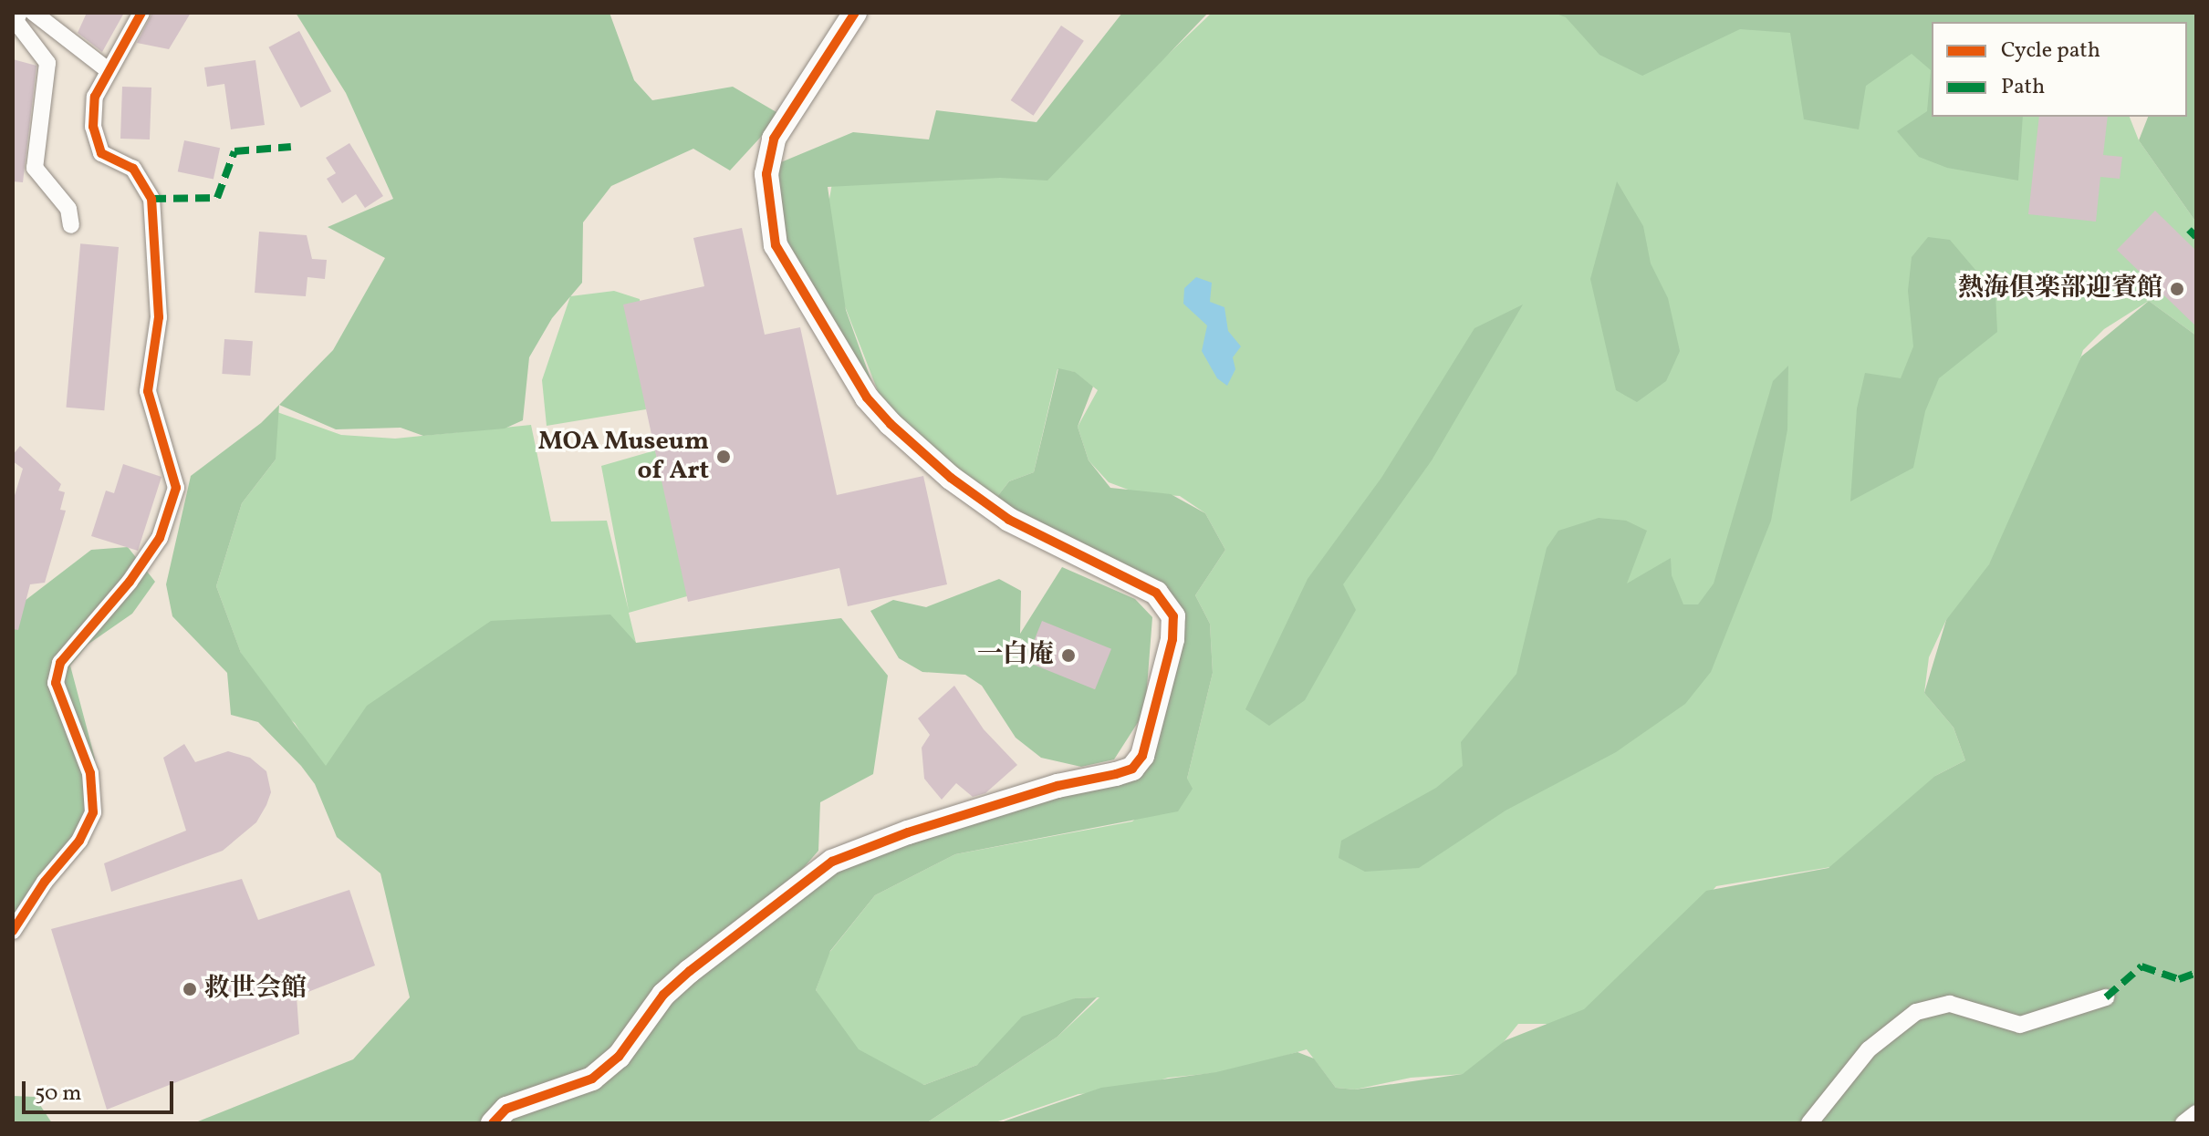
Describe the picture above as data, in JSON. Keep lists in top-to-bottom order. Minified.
{"places":["熱海倶楽部迎賓館","MOA Museum of Art","一白庵","救世会館"],"legend":["Cycle path","Path"],"scale_bar":"50 m"}
